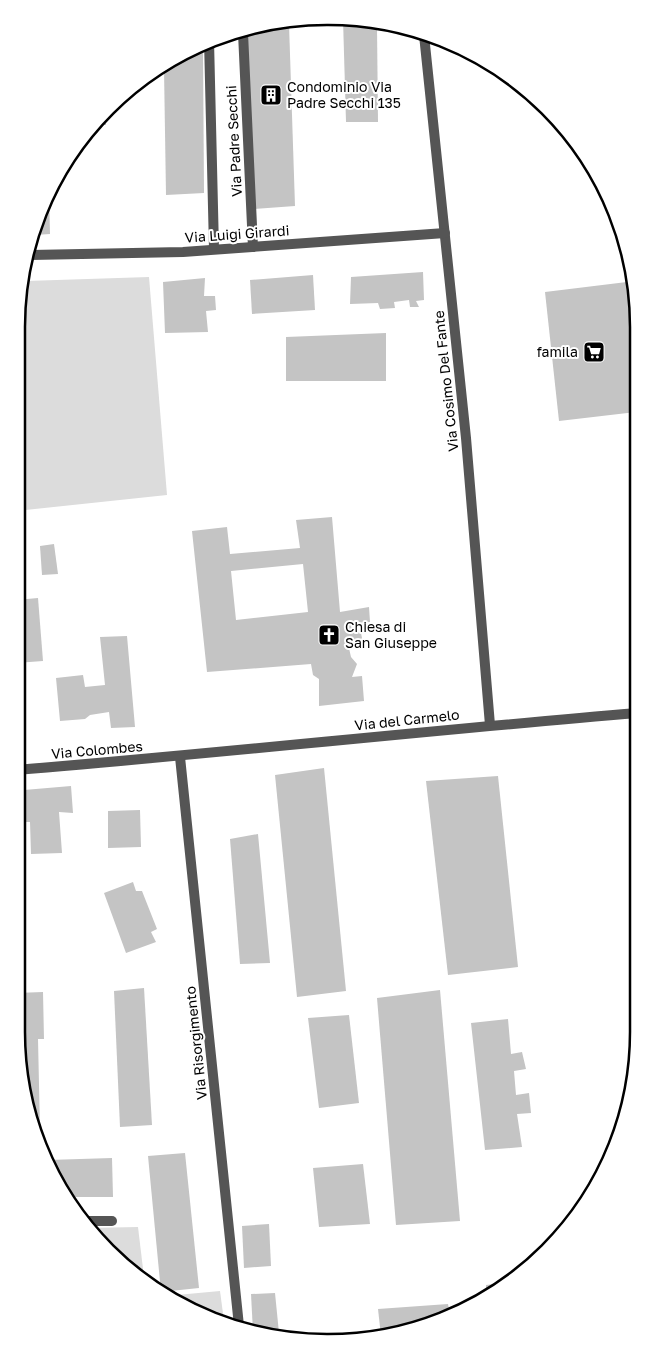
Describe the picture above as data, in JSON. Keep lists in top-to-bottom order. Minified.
{"streets":{"street":["Via Padre Secchi","Via Luigi Girardi","Via Cosimo Del Fante","Via del Carmelo","Via Colombes","Via Risorgimento"]},"crossings":[["Via Padre Secchi","Via Luigi Girardi"],["Via Luigi Girardi","Via Cosimo Del Fante"],["Via Cosimo Del Fante","Via del Carmelo"],["Via del Carmelo","Via Colombes"],["Via del Carmelo","Via Risorgimento"],["Via Colombes","Via Risorgimento"]],"places":{"building":["Condominio Via Padre Secchi 135"],"supermarket":["famila"],"church":["Chiesa di San Giuseppe"]}}
